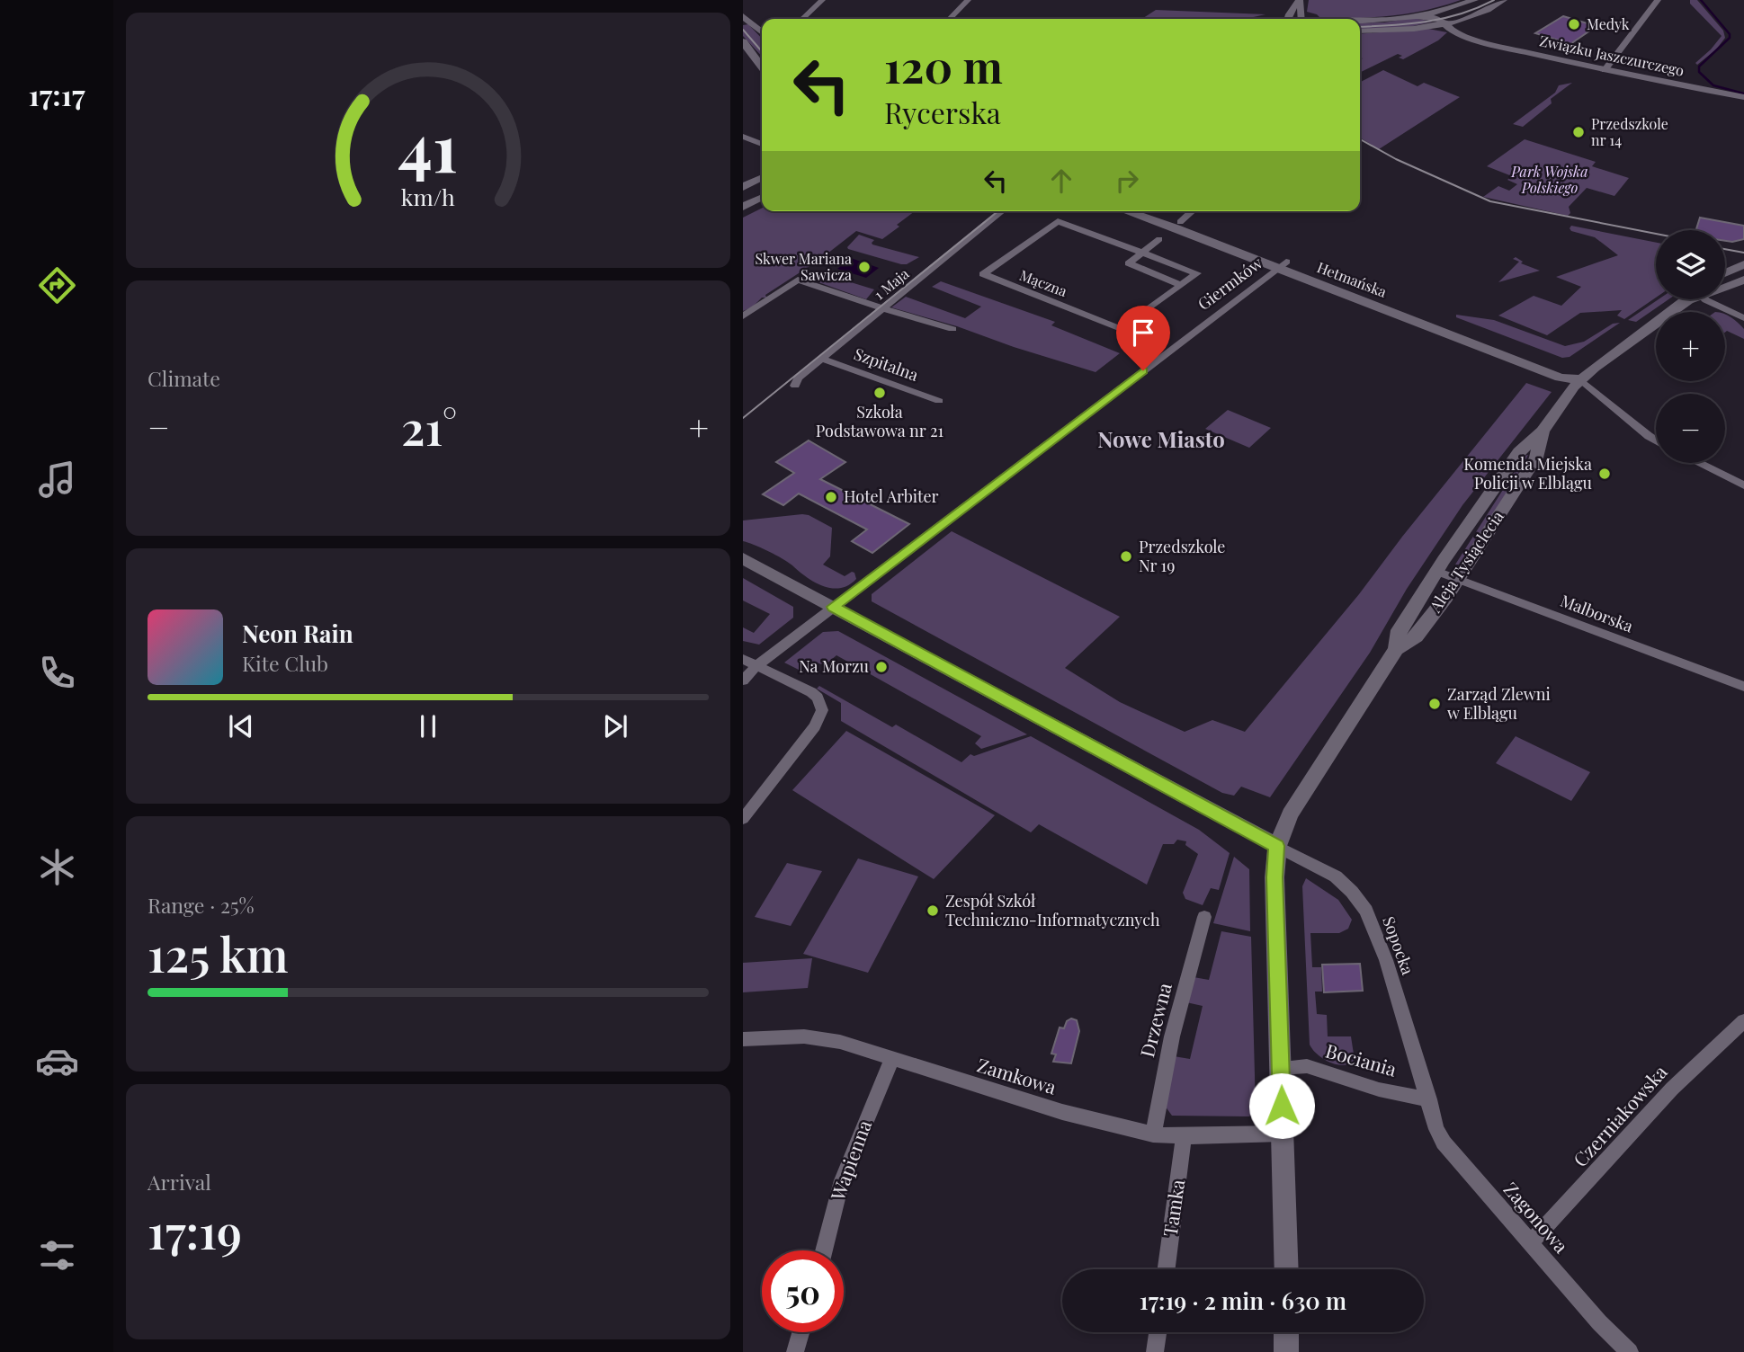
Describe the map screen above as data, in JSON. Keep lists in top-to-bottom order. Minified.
{"streets":{"main road":["Hetmańska","Aleja Tysiąclecia"],"street":["Związku Jaszczurczego","Mączna","1 Maja","Giermków","Szpitalna","Malborska","Sopocka","Drzewna","Bociania","Zamkowa","Czerniakowska","Wapienna","Tamka","Zagonowa"]},"crossings":[["Hetmańska","Giermków"],["Hetmańska","Aleja Tysiąclecia"],["1 Maja","Szpitalna"],["Aleja Tysiąclecia","Malborska"],["Aleja Tysiąclecia","Sopocka"],["Aleja Tysiąclecia","Bociania"],["Aleja Tysiąclecia","Zamkowa"],["Sopocka","Bociania"],["Sopocka","Zagonowa"],["Drzewna","Zamkowa"],["Bociania","Zagonowa"],["Zamkowa","Wapienna"],["Zamkowa","Tamka"],["Czerniakowska","Zagonowa"]],"districts":["Nowe Miasto"],"parks":["Park Wojska Polskiego"],"places":["Medyk","Przedszkole nr 14","Skwer Mariana Sawicza","Szkoła Podstawowa nr 21","Komenda Miejska Policji w Elblągu","Hotel Arbiter","Przedszkole Nr 19","Na Morzu","Zarząd Zlewni w Elblągu","Zespół Szkół Techniczno-Informatycznych"],"page":{"tabs":"17:17","turn":["120 m","Rycerska"],"map_buttons":["+","−"],"tile":["Climate",["Range · 25%","125 km"],["Arrival","17:19"]],"heat":["−","21°","+"],"song":["Neon Rain","Kite Club"],"limit":"50","trip":"17:19 · 2 min · 630 m","gauge":["41","km/h"]}}
